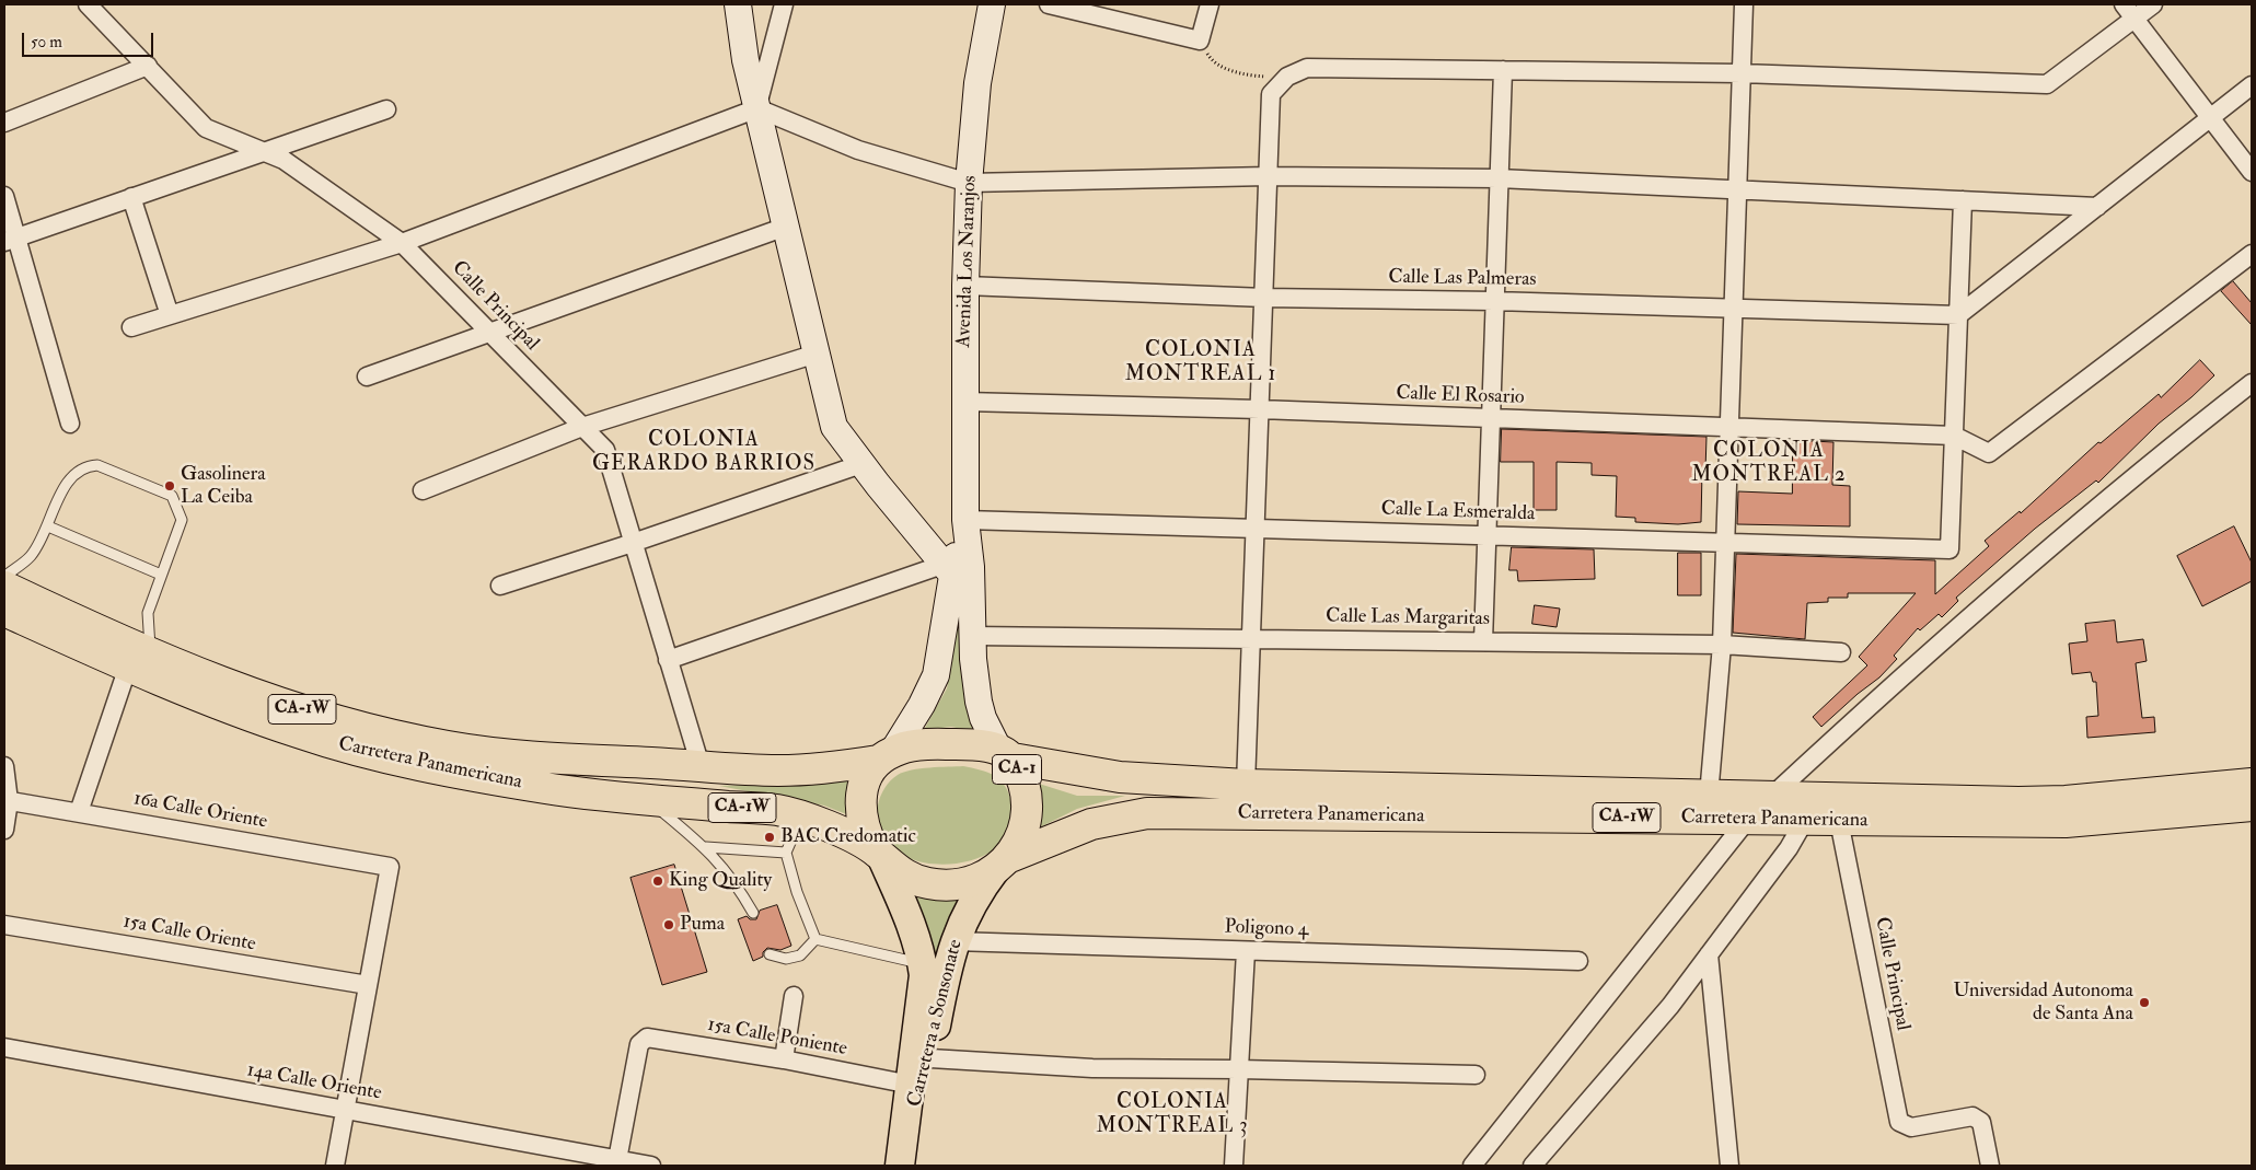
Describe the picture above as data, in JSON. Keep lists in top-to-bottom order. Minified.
{"streets":{"highway":["CA-1W","Carretera Panamericana","CA-1"],"main road":["Avenida Los Naranjos","Carretera a Sonsonate"],"street":["Calle Las Palmeras","Calle Principal","Calle El Rosario","Calle La Esmeralda","Calle Las Margaritas","16a Calle Oriente","Poligono 4","15a Calle Oriente","15a Calle Poniente","14a Calle Oriente"]},"crossings":[["Avenida Los Naranjos","Calle Las Palmeras"],["Avenida Los Naranjos","Calle El Rosario"],["Avenida Los Naranjos","Calle La Esmeralda"],["Avenida Los Naranjos","Calle Las Margaritas"],["Avenida Los Naranjos","Carretera Panamericana"],["Avenida Los Naranjos","CA-1"],["Avenida Los Naranjos","Carretera a Sonsonate"],["Calle Principal","Carretera Panamericana"],["Calle El Rosario","Calle La Esmeralda"],["Carretera Panamericana","CA-1"],["Carretera Panamericana","Carretera a Sonsonate"],["CA-1","Carretera a Sonsonate"],["16a Calle Oriente","15a Calle Oriente"],["Poligono 4","Carretera a Sonsonate"],["Carretera a Sonsonate","15a Calle Poniente"],["15a Calle Poniente","14a Calle Oriente"]],"districts":["COLONIA MONTREAL 1","COLONIA GERARDO BARRIOS","COLONIA MONTREAL 2","COLONIA MONTREAL 3"],"places":["Gasolinera La Ceiba","BAC Credomatic","King Quality","Puma","Universidad Autonoma de Santa Ana"],"scale_bar":"50 m"}
